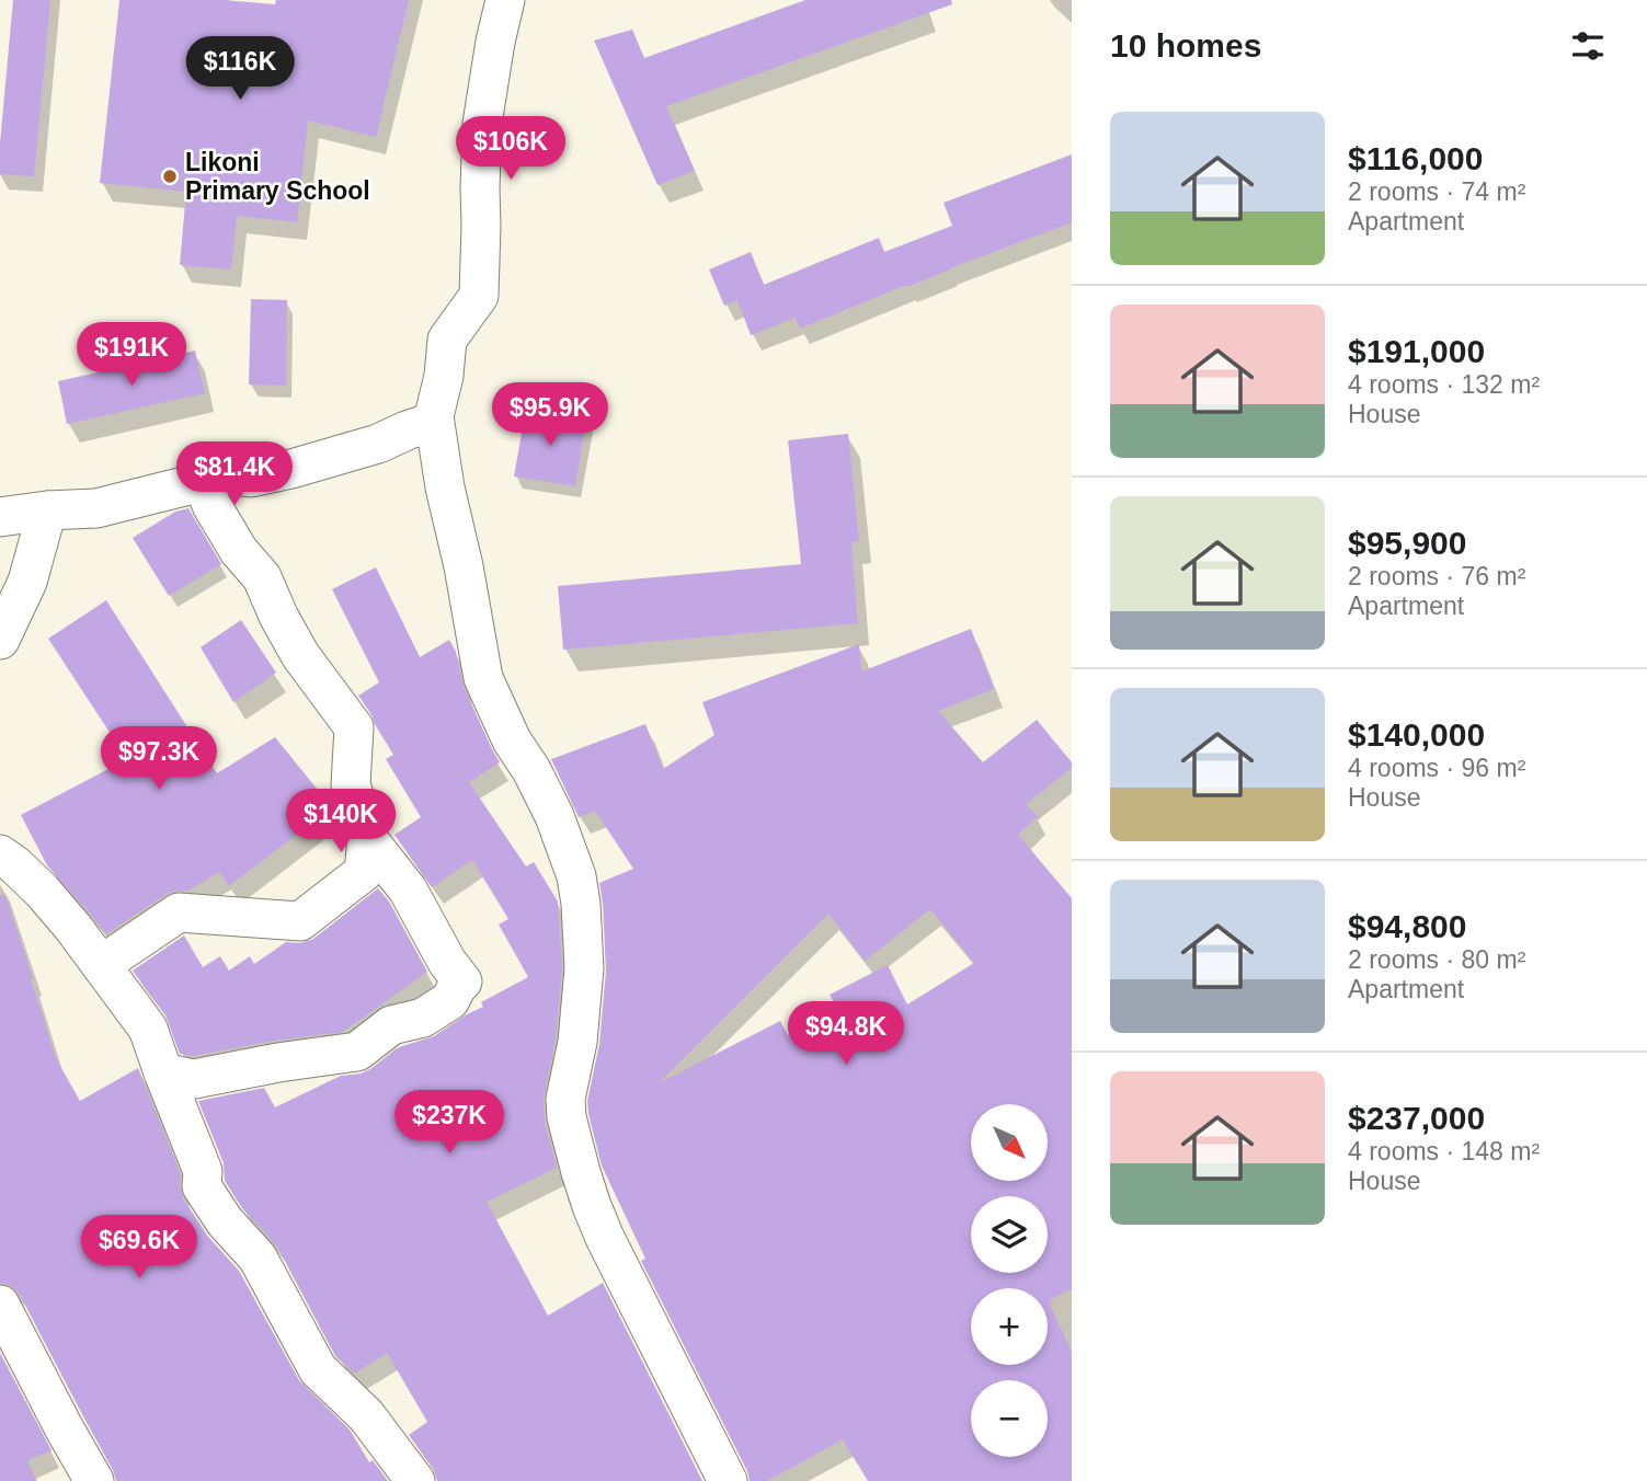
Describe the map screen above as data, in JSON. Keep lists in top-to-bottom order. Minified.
{"places":["Likoni Primary School"],"north":"bottom right","page":{"heading":"10 homes","price":["$116K","$106K","$191K","$95.9K","$81.4K","$97.3K","$140K","$94.8K","$237K","$69.6K"],"list":[{"name":"$116,000","note":"2 rooms · 74 m² · Apartment"},{"name":"$191,000","note":"4 rooms · 132 m² · House"},{"name":"$95,900","note":"2 rooms · 76 m² · Apartment"},{"name":"$140,000","note":"4 rooms · 96 m² · House"},{"name":"$94,800","note":"2 rooms · 80 m² · Apartment"},{"name":"$237,000","note":"4 rooms · 148 m² · House"}],"map_buttons":["+","−"]}}
